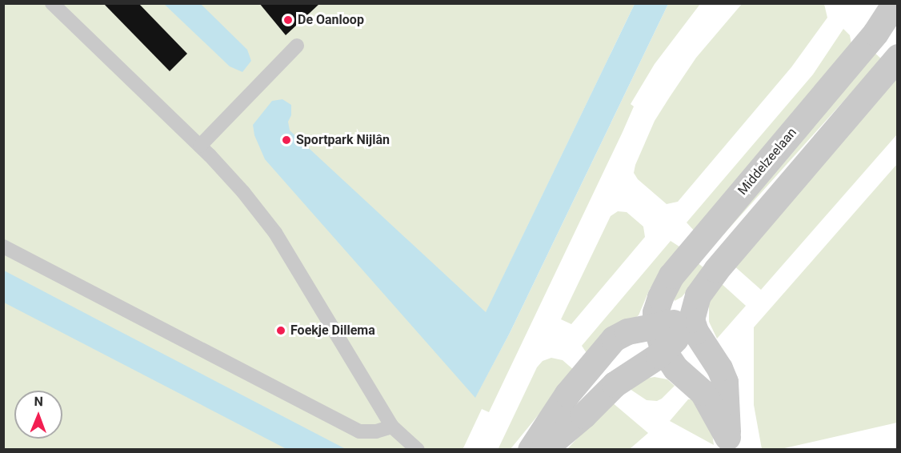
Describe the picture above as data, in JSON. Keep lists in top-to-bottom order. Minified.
{"streets":{"street":["Middelzeelaan"]},"places":["De Oanloop","Sportpark Nijlân","Foekje Dillema"],"north":"top"}
